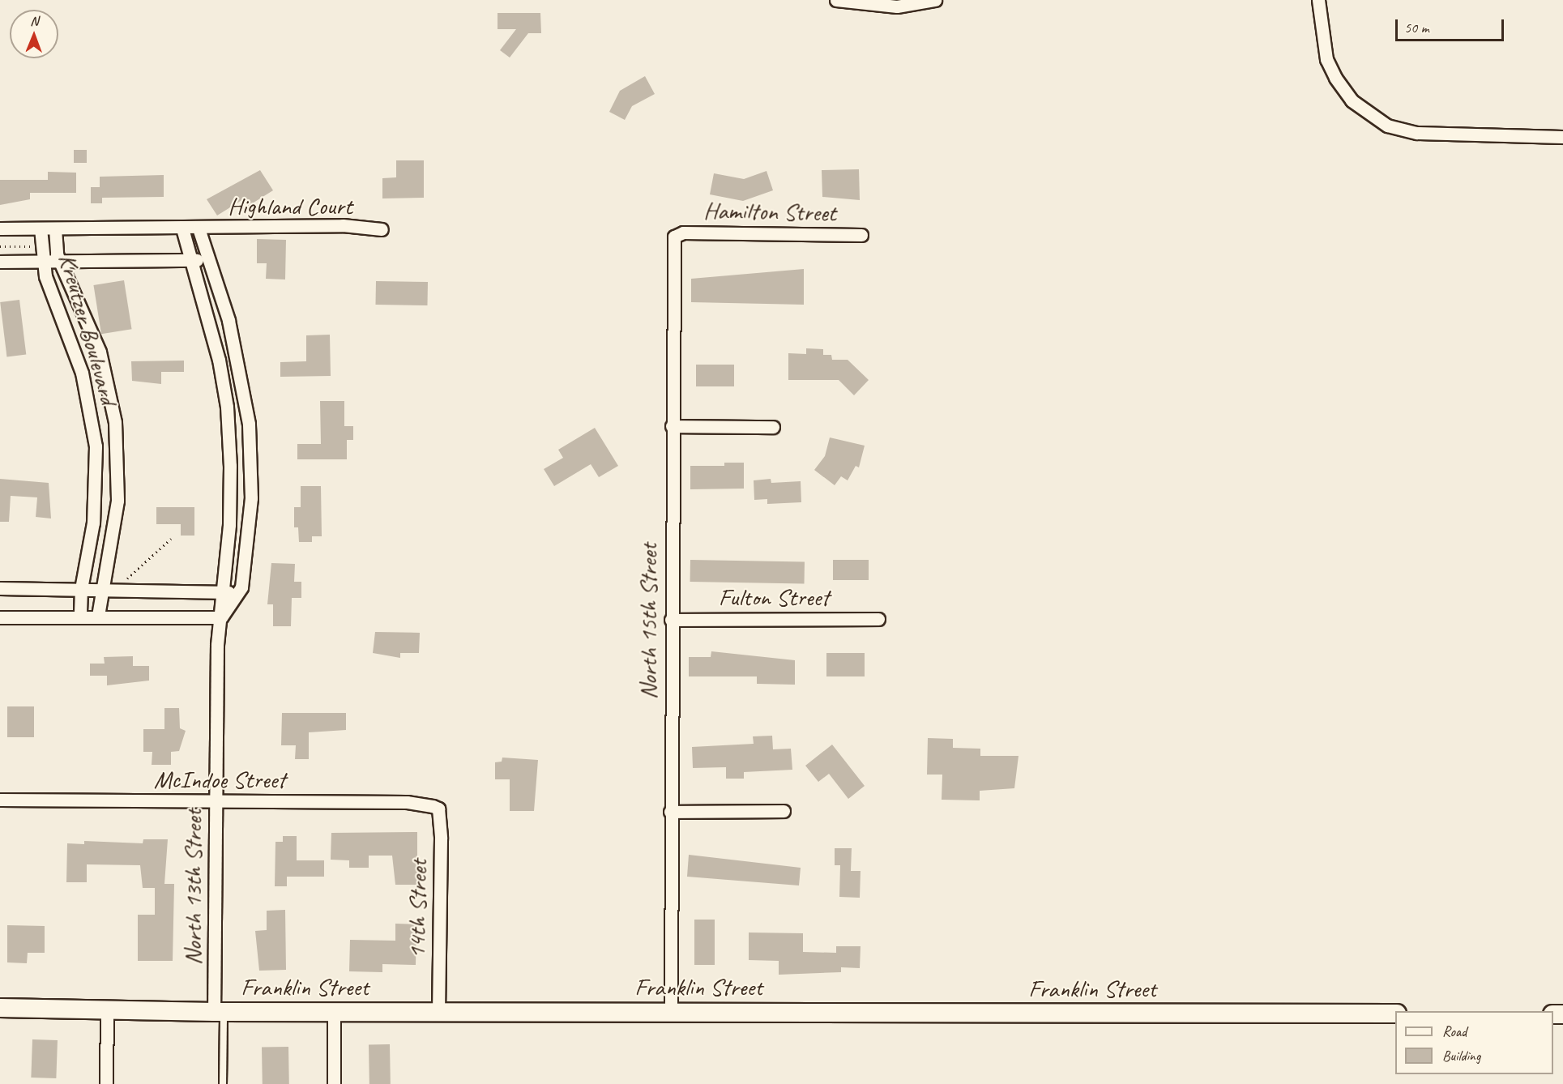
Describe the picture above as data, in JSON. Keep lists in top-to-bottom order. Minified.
{"streets":{"street":["Highland Court","Hamilton Street","Kreutzer Boulevard","Fulton Street","North 15th Street","McIndoe Street","North 13th Street","14th Street","Franklin Street"]},"crossings":[["Highland Court","Kreutzer Boulevard"],["Highland Court","North 13th Street"],["Hamilton Street","North 15th Street"],["Fulton Street","North 15th Street"],["North 15th Street","Franklin Street"],["McIndoe Street","North 13th Street"],["McIndoe Street","14th Street"],["North 13th Street","Franklin Street"],["14th Street","Franklin Street"]],"legend":["Road","Building"],"scale_bar":"50 m","north":"top"}
